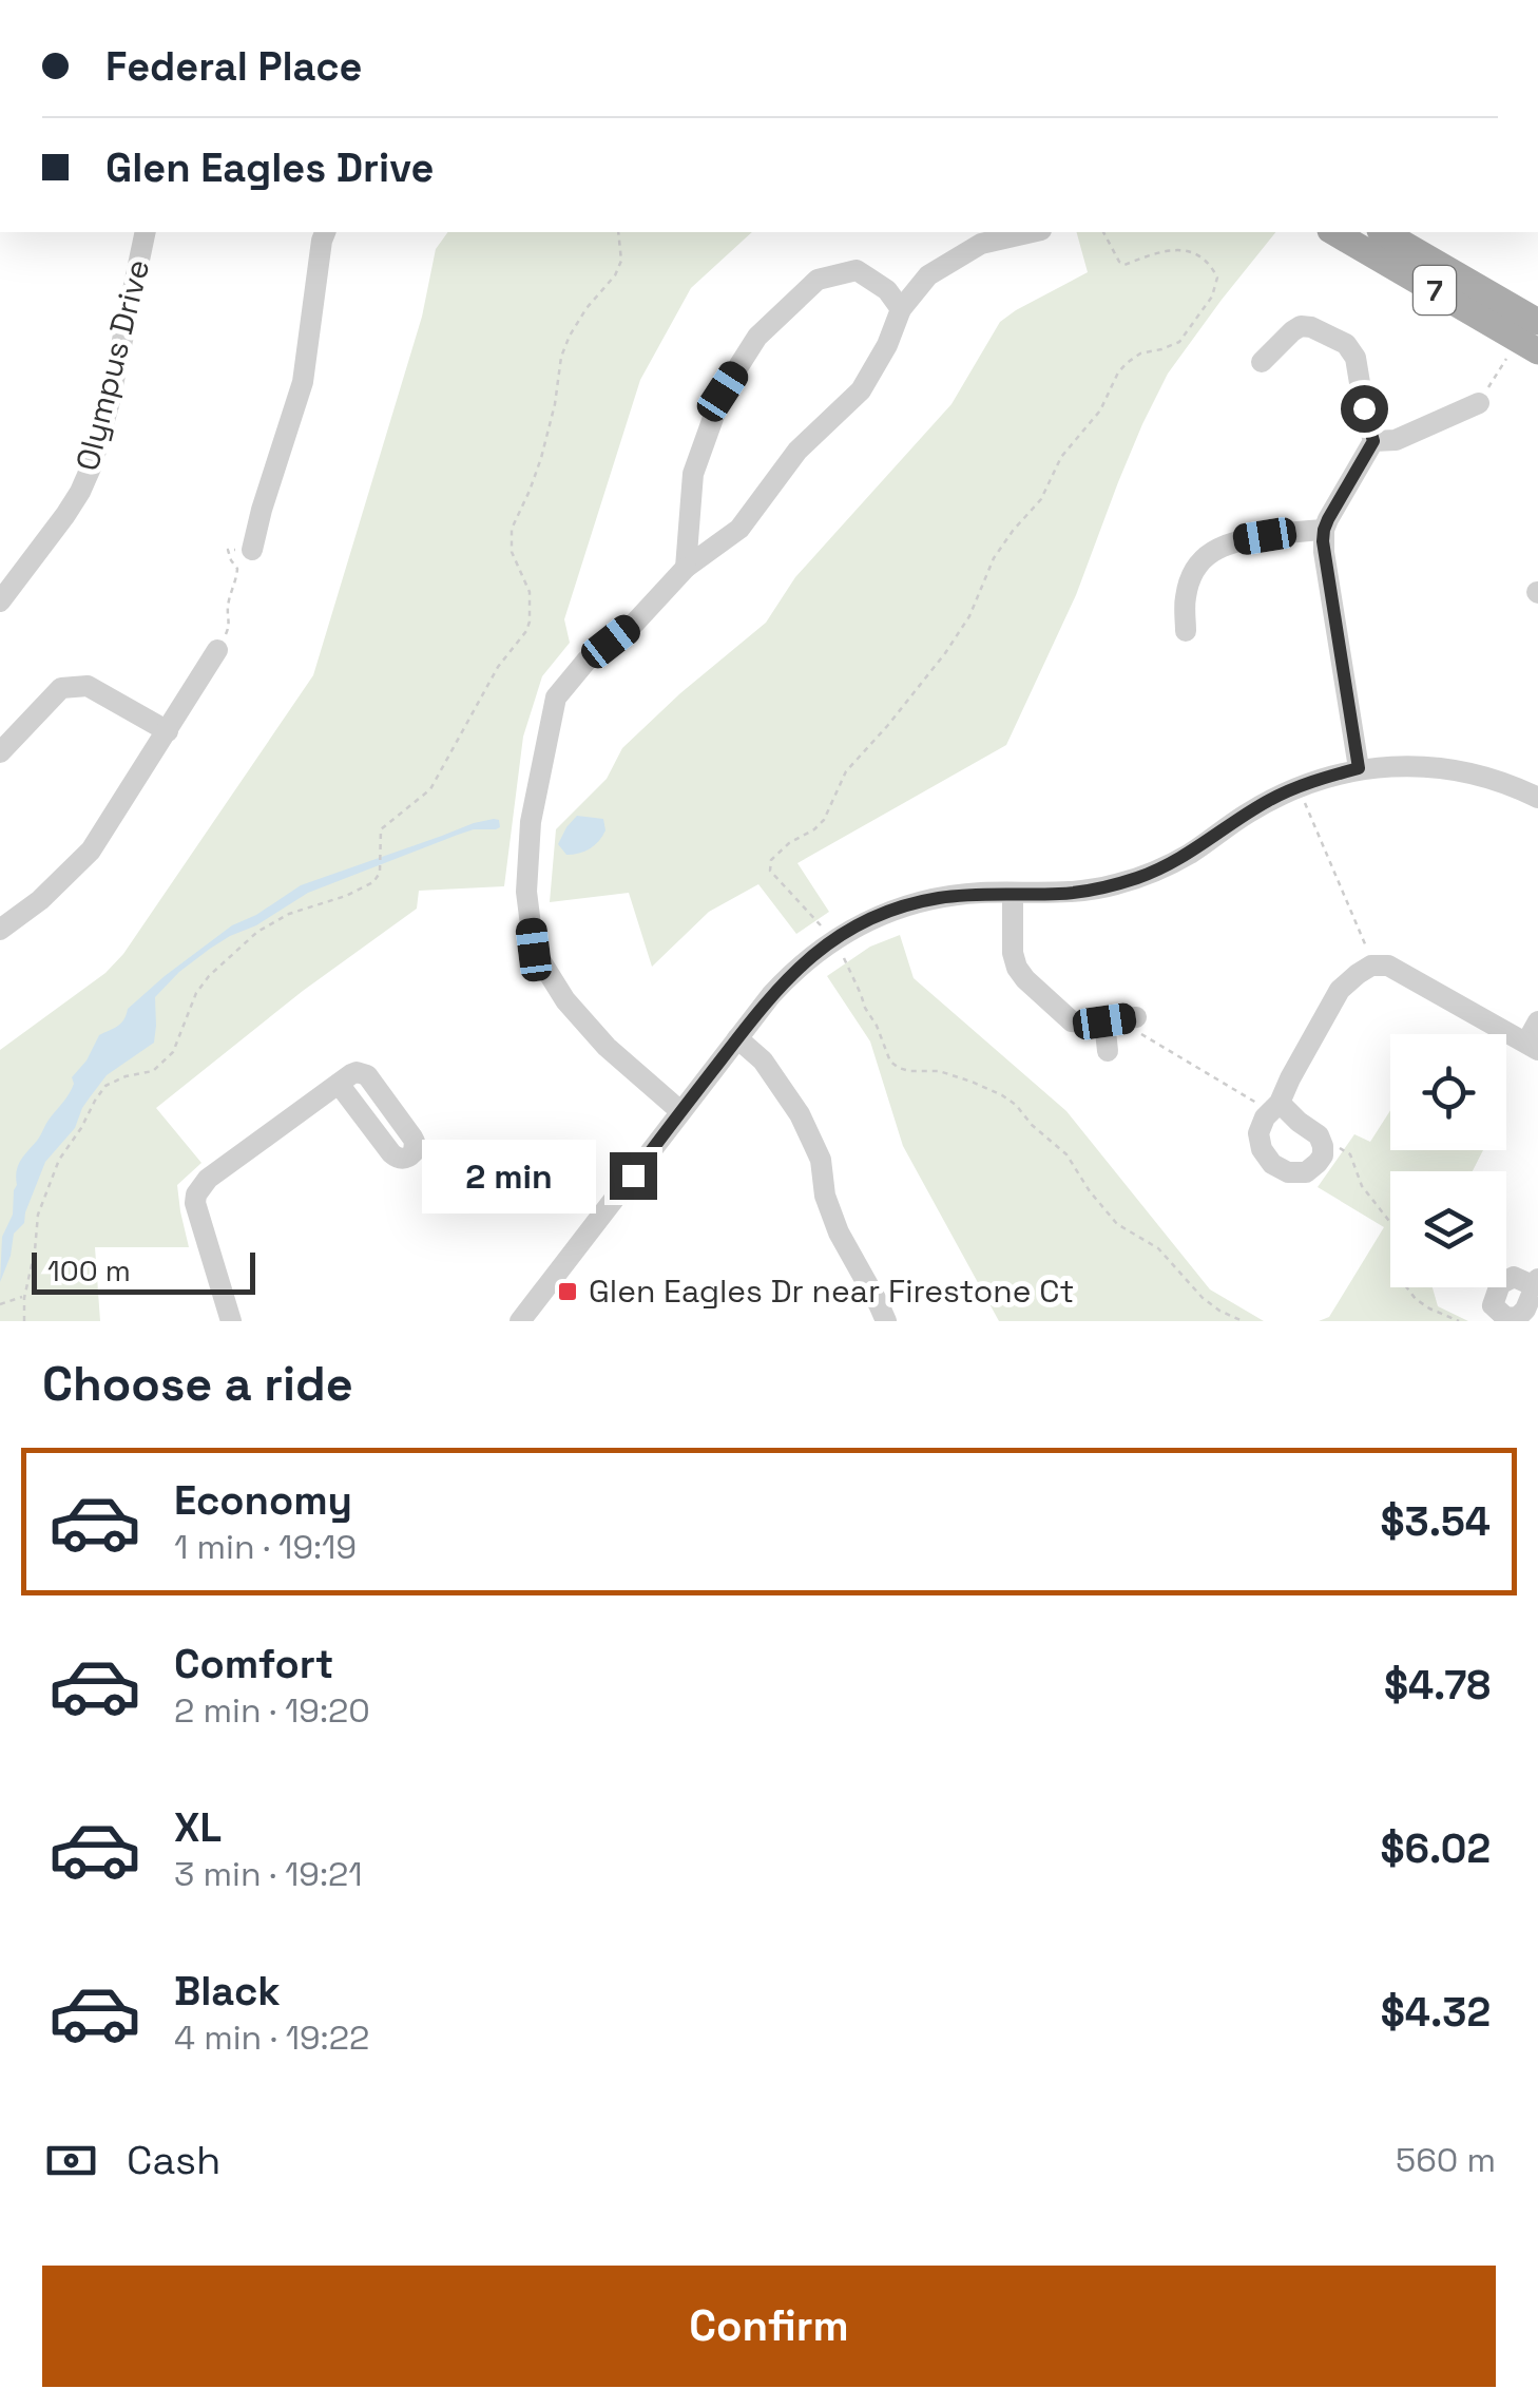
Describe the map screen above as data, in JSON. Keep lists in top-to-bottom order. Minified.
{"streets":{"main road":["7"],"street":["Olympus Drive"]},"places":{"transit":["Glen Eagles Dr near Firestone Ct"]},"scale_bar":"100 m","page":{"banner":["Federal Place","Glen Eagles Drive"],"bubble":"2 min","scale":"100 m","heading":"Choose a ride","list":[{"name":"Economy","note":"1 min · 19:19","value":"$3.54"},{"name":"Comfort","note":"2 min · 19:20","value":"$4.78"},{"name":"XL","note":"3 min · 19:21","value":"$6.02"},{"name":"Black","note":"4 min · 19:22","value":"$4.32"}],"pay":["Cash","560 m"],"buttons":"Confirm"}}
